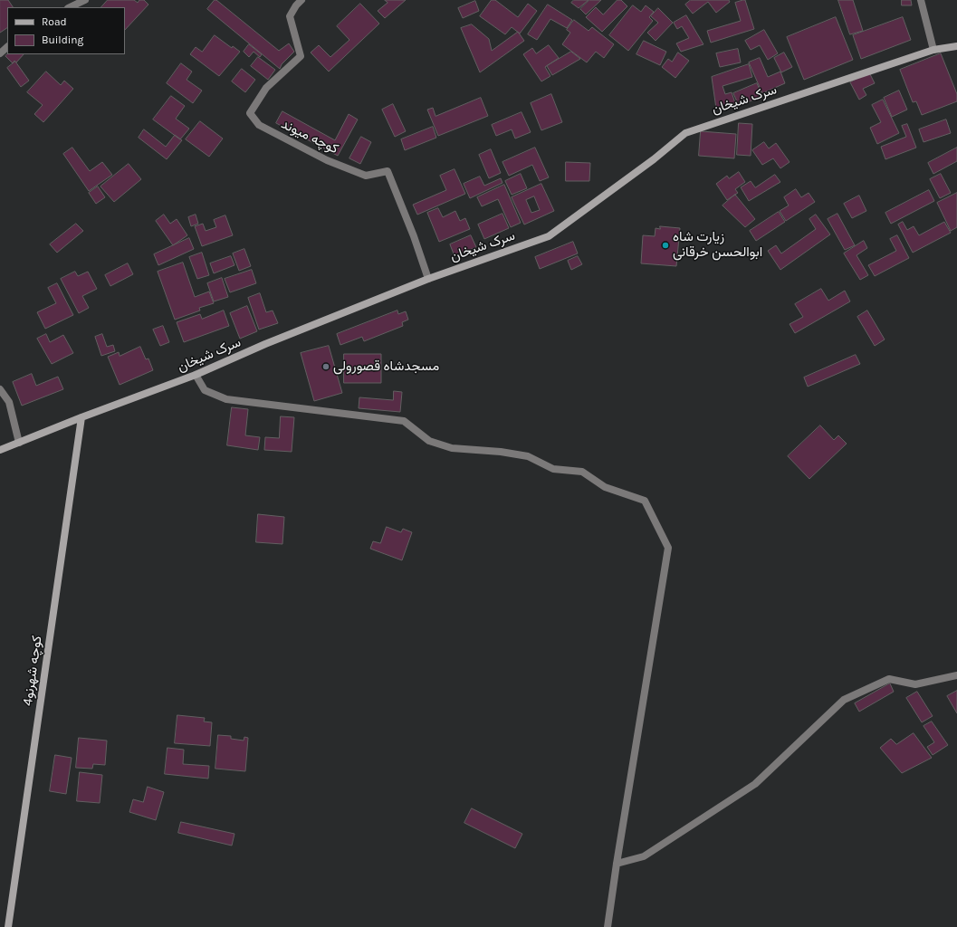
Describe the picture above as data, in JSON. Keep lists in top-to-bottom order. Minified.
{"streets":{"street":["سرک شیخان","کوچه میوند","کوچه شهرنو4"]},"crossings":[["سرک شیخان","کوچه میوند"],["سرک شیخان","کوچه شهرنو4"]],"places":["زیارت شاه ابوالحسن خرقانی","مسجدشاه قصورولی"],"legend":["Road","Building"]}
